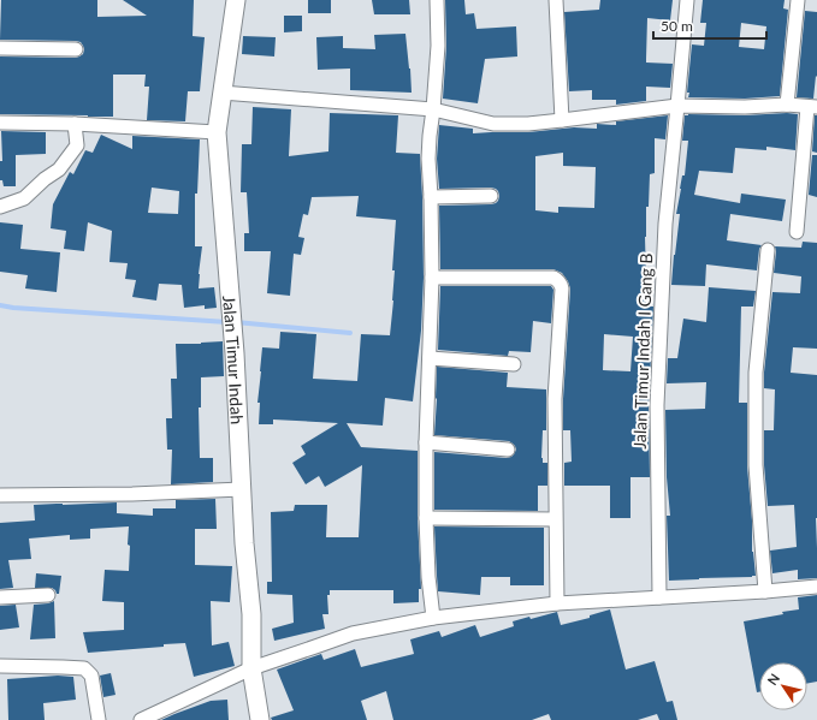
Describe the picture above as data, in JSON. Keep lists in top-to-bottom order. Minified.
{"streets":{"street":["Jalan Timur Indah I Gang B","Jalan Timur Indah"]},"scale_bar":"50 m","north":"top left"}
